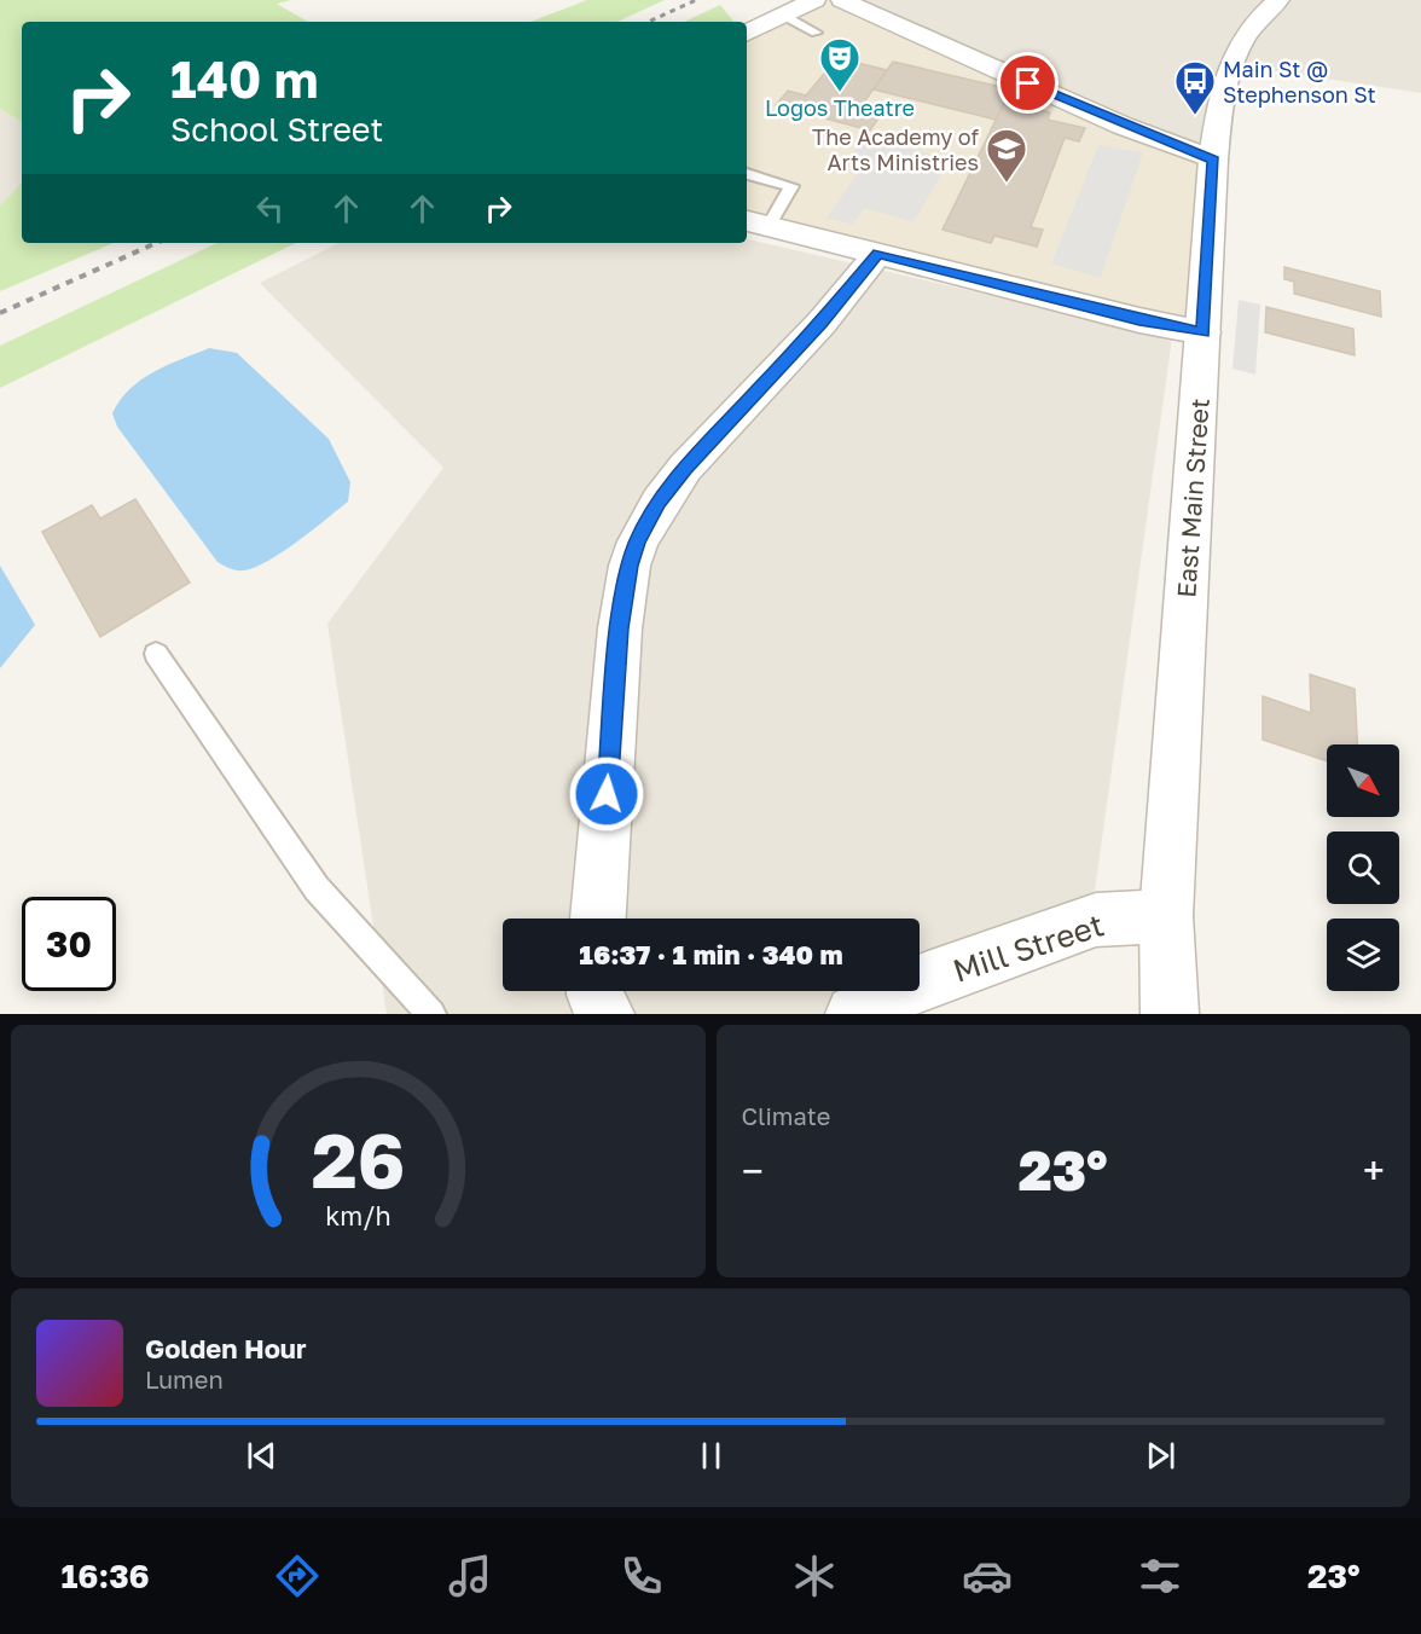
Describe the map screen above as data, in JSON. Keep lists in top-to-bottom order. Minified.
{"streets":{"street":["East Main Street","Mill Street"]},"crossings":[["East Main Street","Mill Street"]],"places":{"theatre":["Logos Theatre"],"bus stop":["Main St @ Stephenson St"],"school or university":["The Academy of Arts Ministries"]},"north":"bottom right","page":{"turn":["140 m","School Street"],"limit":"30","trip":"16:37 · 1 min · 340 m","tile":"Climate","heat":["−","23°","+"],"song":["Golden Hour","Lumen"],"tabs":["16:36","23°"],"gauge":["26","km/h"]}}
